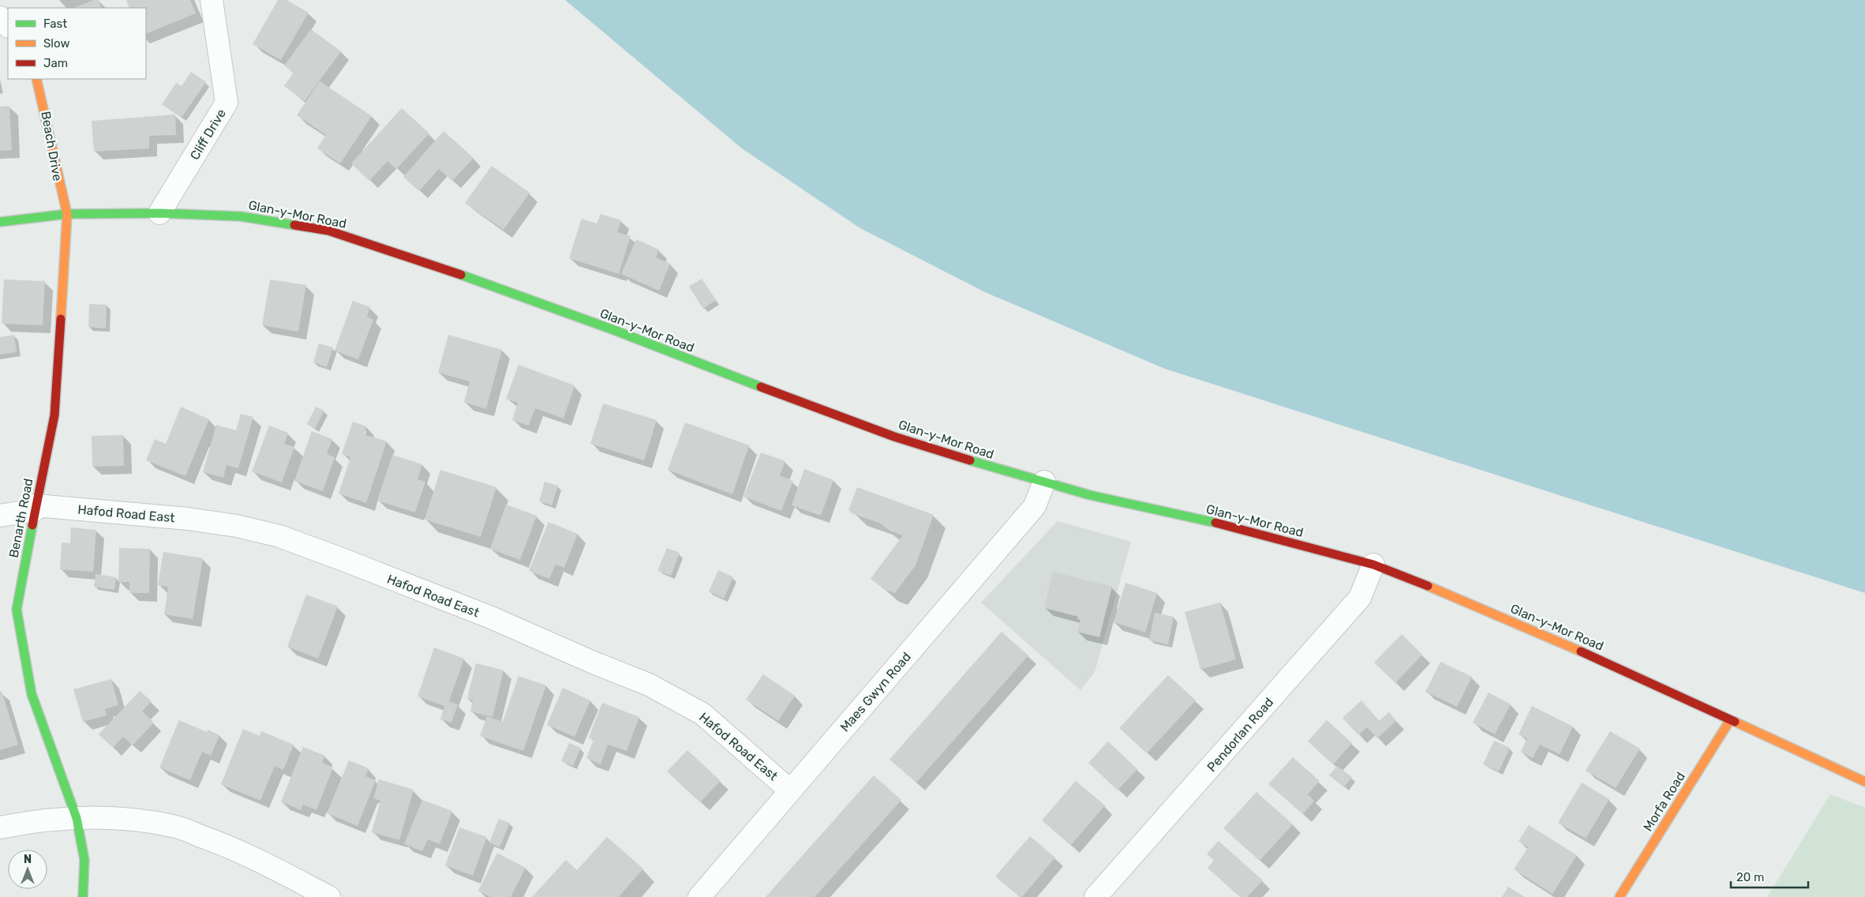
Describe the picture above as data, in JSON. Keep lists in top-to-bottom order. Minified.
{"streets":{"street":["Cliff Drive","Beach Drive","Glan-y-Mor Road","Hafod Road East","Benarth Road","Maes Gwyn Road","Pendorlan Road","Morfa Road"]},"crossings":[["Cliff Drive","Glan-y-Mor Road"],["Beach Drive","Glan-y-Mor Road"],["Beach Drive","Benarth Road"],["Glan-y-Mor Road","Benarth Road"],["Glan-y-Mor Road","Maes Gwyn Road"],["Glan-y-Mor Road","Pendorlan Road"],["Glan-y-Mor Road","Morfa Road"],["Hafod Road East","Benarth Road"],["Hafod Road East","Maes Gwyn Road"]],"legend":["Fast","Slow","Jam"],"scale_bar":"20 m","north":"top"}
